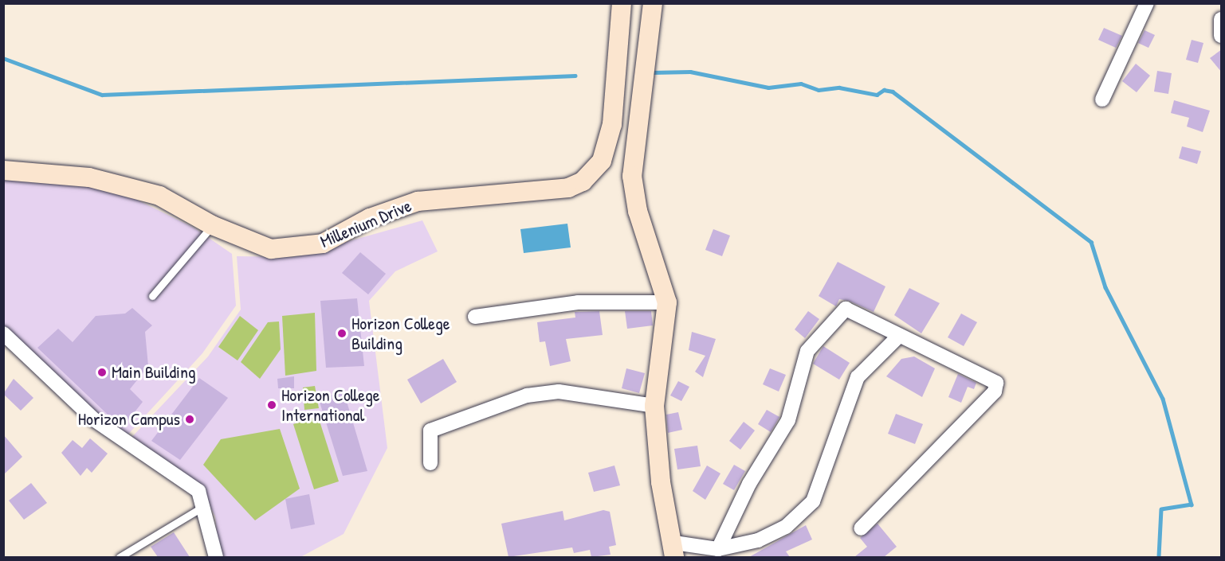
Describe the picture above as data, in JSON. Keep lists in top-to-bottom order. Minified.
{"streets":{"street":["Millenium Drive"]},"places":["Horizon College Building","Main Building","Horizon College International","Horizon Campus"]}
